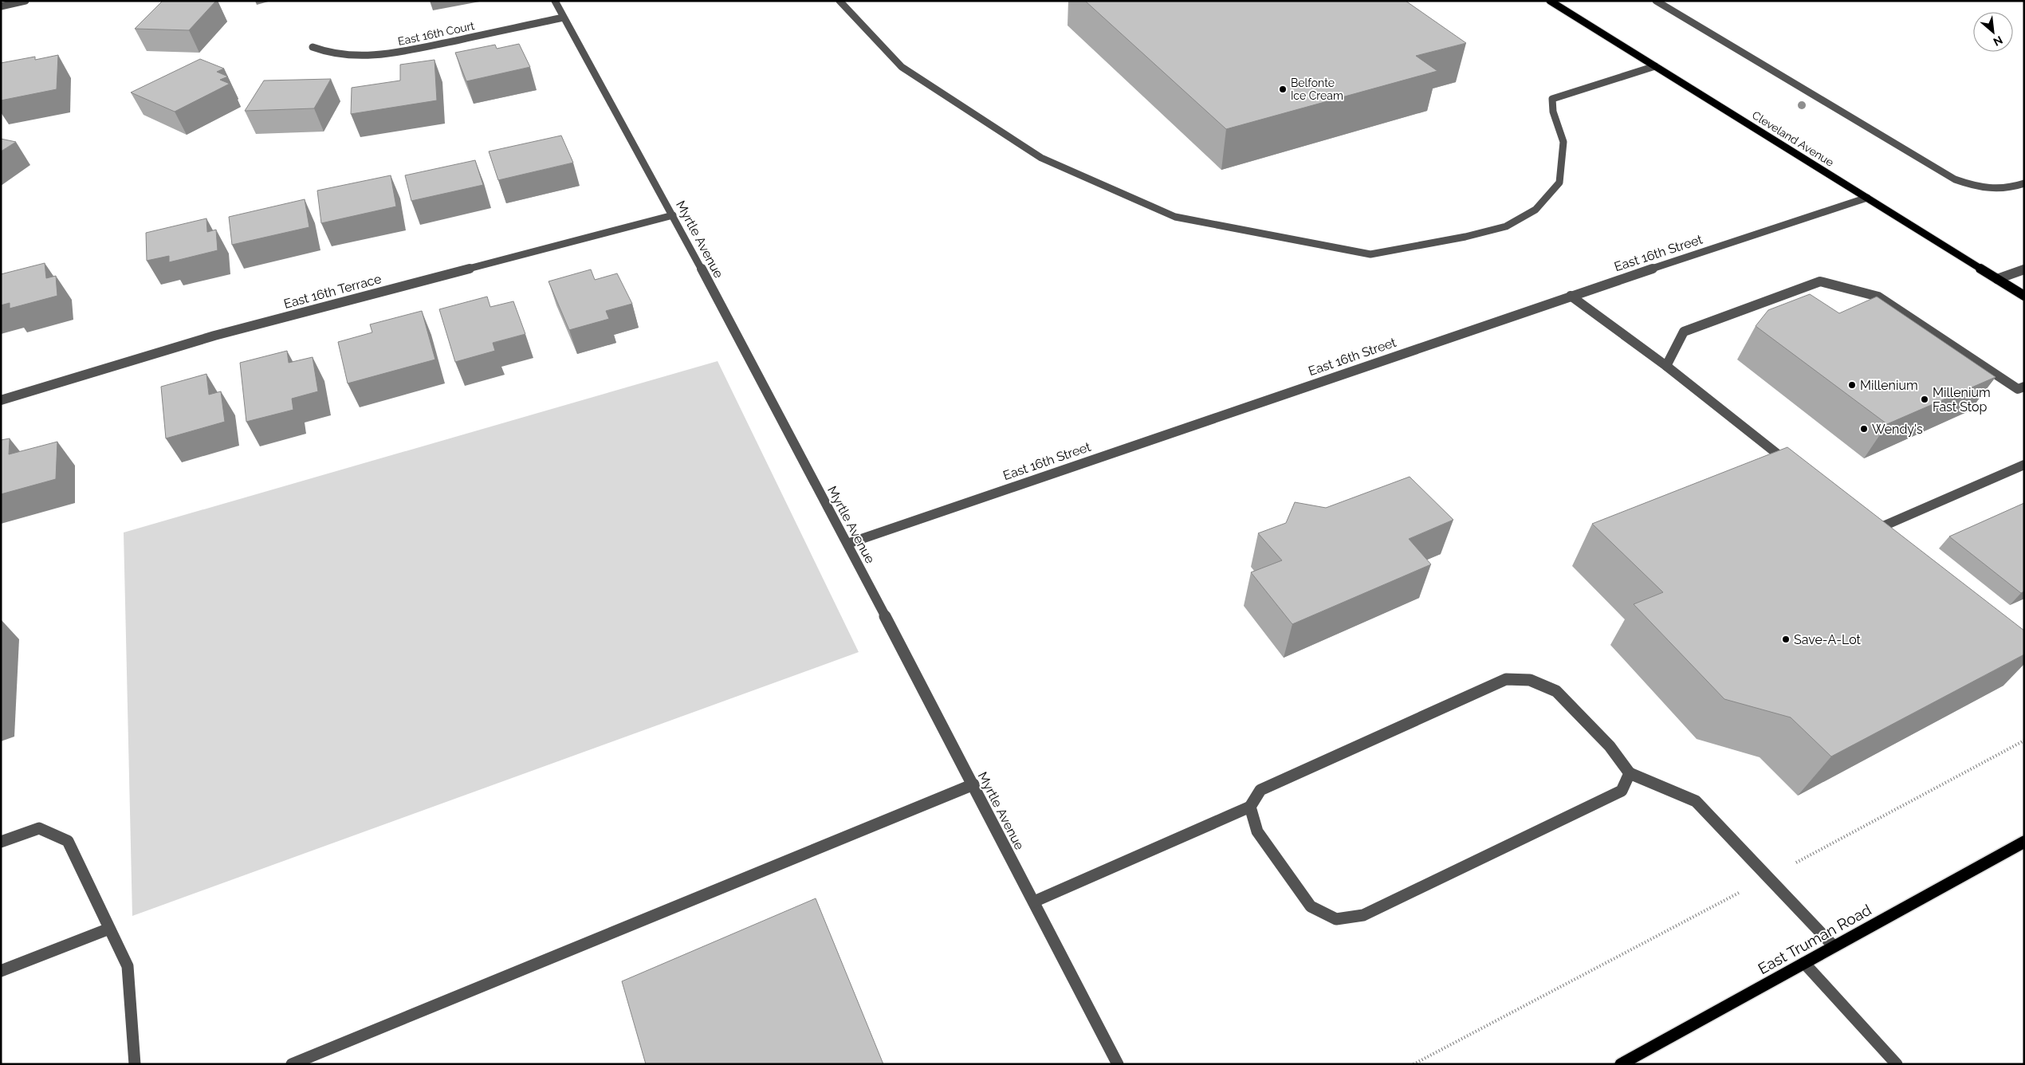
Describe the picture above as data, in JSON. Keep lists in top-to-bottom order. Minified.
{"streets":{"main road":["Cleveland Avenue","East Truman Road"],"street":["East 16th Court","Myrtle Avenue","East 16th Street","East 16th Terrace"]},"crossings":[["East 16th Court","Myrtle Avenue"],["Cleveland Avenue","East 16th Street"],["Myrtle Avenue","East 16th Street"],["Myrtle Avenue","East 16th Terrace"]],"places":["Belfonte Ice Cream","Millenium","Millenium Fast Stop","Wendy's","Save-A-Lot"],"north":"bottom right"}
